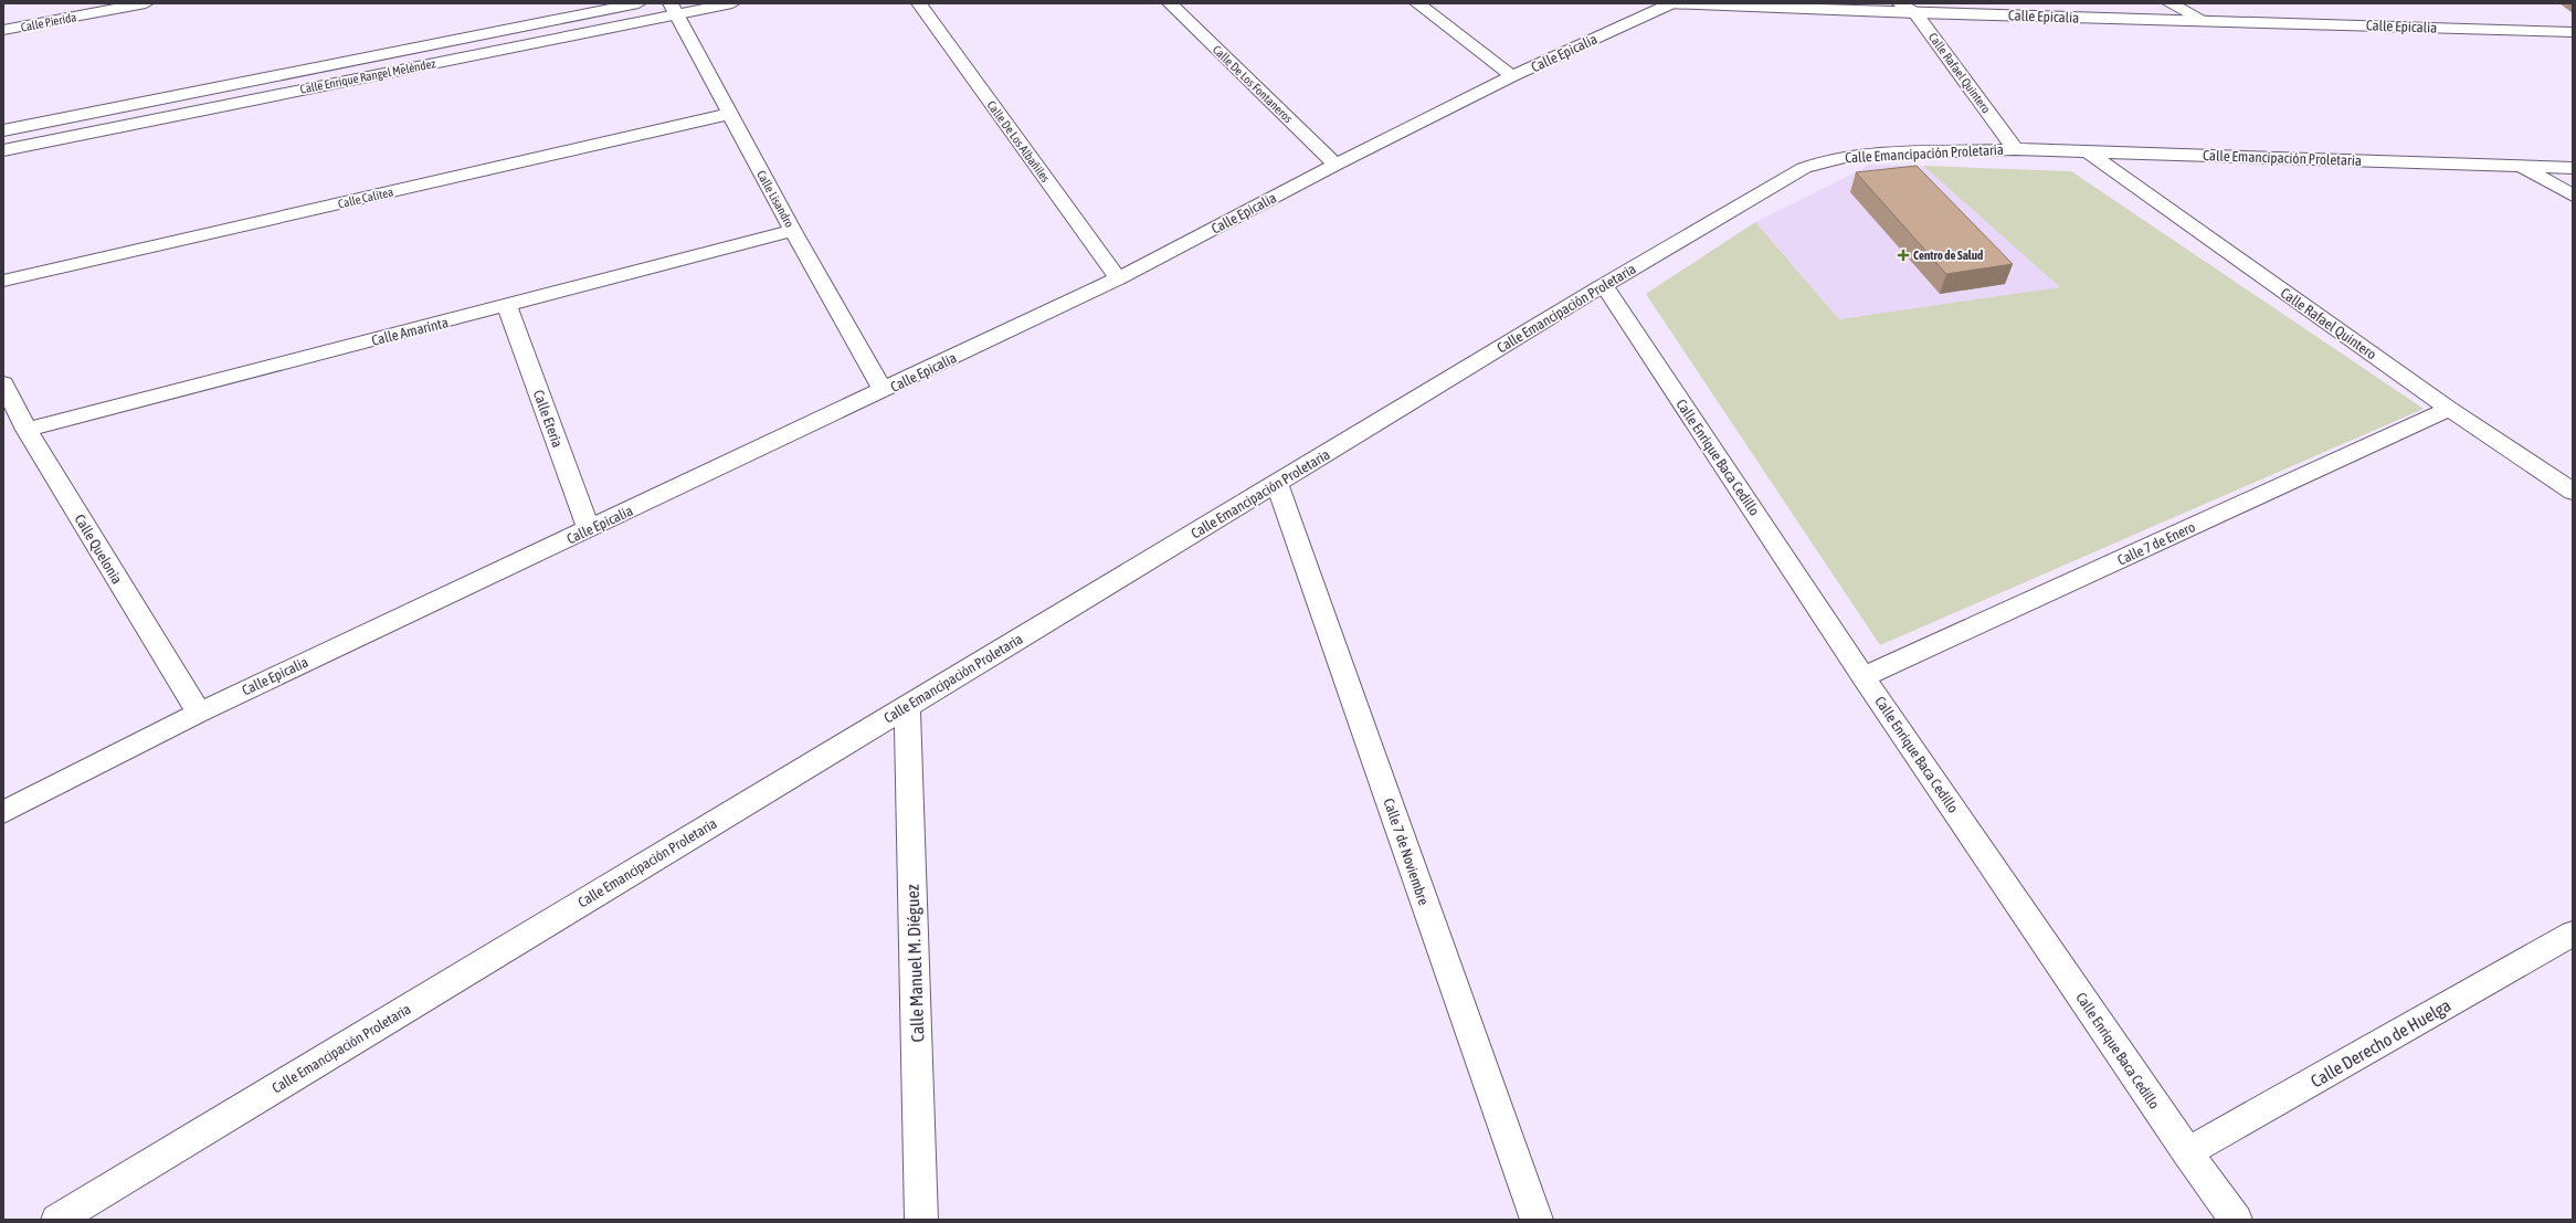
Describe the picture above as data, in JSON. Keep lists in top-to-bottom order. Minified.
{"streets":{"street":["Calle Epicalia","Calle Pierida","Calle Rafael Quintero","Calle Enrique Rangel Meléndez","Calle De Los Fontaneros","Calle De Los Albañiles","Calle Emancipación Proletaria","Calle Calitea","Calle Lisandro","Calle Amarinta","Calle Eteria","Calle Enrique Baca Cedillo","Calle 7 de Enero","Calle Quelonia","Calle 7 de Noviembre","Calle Manuel M. Diéguez","Calle Derecho de Huelga"]},"crossings":[["Calle Epicalia","Calle Rafael Quintero"],["Calle Epicalia","Calle De Los Fontaneros"],["Calle Epicalia","Calle De Los Albañiles"],["Calle Epicalia","Calle Lisandro"],["Calle Epicalia","Calle Eteria"],["Calle Epicalia","Calle Quelonia"],["Calle Rafael Quintero","Calle Emancipación Proletaria"],["Calle Rafael Quintero","Calle 7 de Enero"],["Calle Enrique Rangel Meléndez","Calle Lisandro"],["Calle Emancipación Proletaria","Calle Enrique Baca Cedillo"],["Calle Emancipación Proletaria","Calle 7 de Noviembre"],["Calle Emancipación Proletaria","Calle Manuel M. Diéguez"],["Calle Calitea","Calle Lisandro"],["Calle Lisandro","Calle Amarinta"],["Calle Amarinta","Calle Eteria"],["Calle Amarinta","Calle Quelonia"],["Calle Enrique Baca Cedillo","Calle 7 de Enero"],["Calle Enrique Baca Cedillo","Calle Derecho de Huelga"]],"places":{"health":["Centro de Salud"]}}
